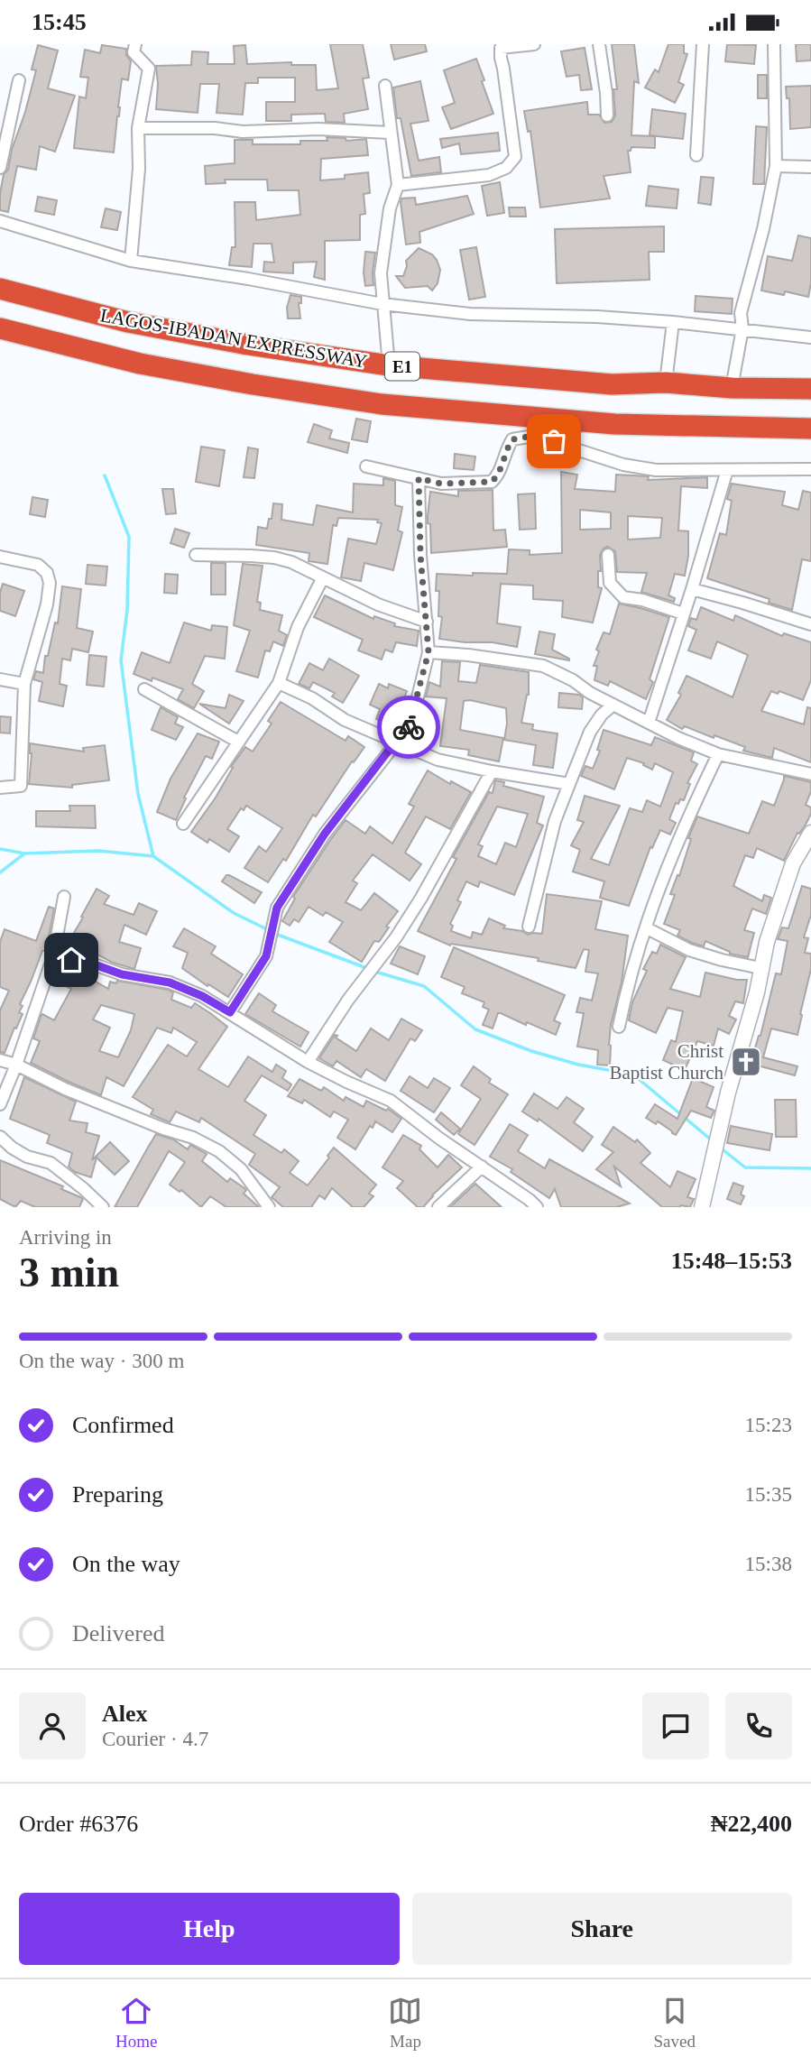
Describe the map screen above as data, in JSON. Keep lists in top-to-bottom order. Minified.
{"streets":{"highway":["LAGOS-IBADAN EXPRESSWAY","E1"]},"places":{"church":["Christ Baptist Church"]},"page":{"status":"15:45","heading":["3 min","Arriving in","15:48–15:53"],"panel":["Alex","Courier · 4.7","Order #6376","₦22,400"],"bar":"On the way · 300 m","list":[["Confirmed","15:23"],["Preparing","15:35"],["On the way","15:38"],"Delivered"],"buttons":["Help","Share"],"tabs":["Home","Map","Saved"]}}
